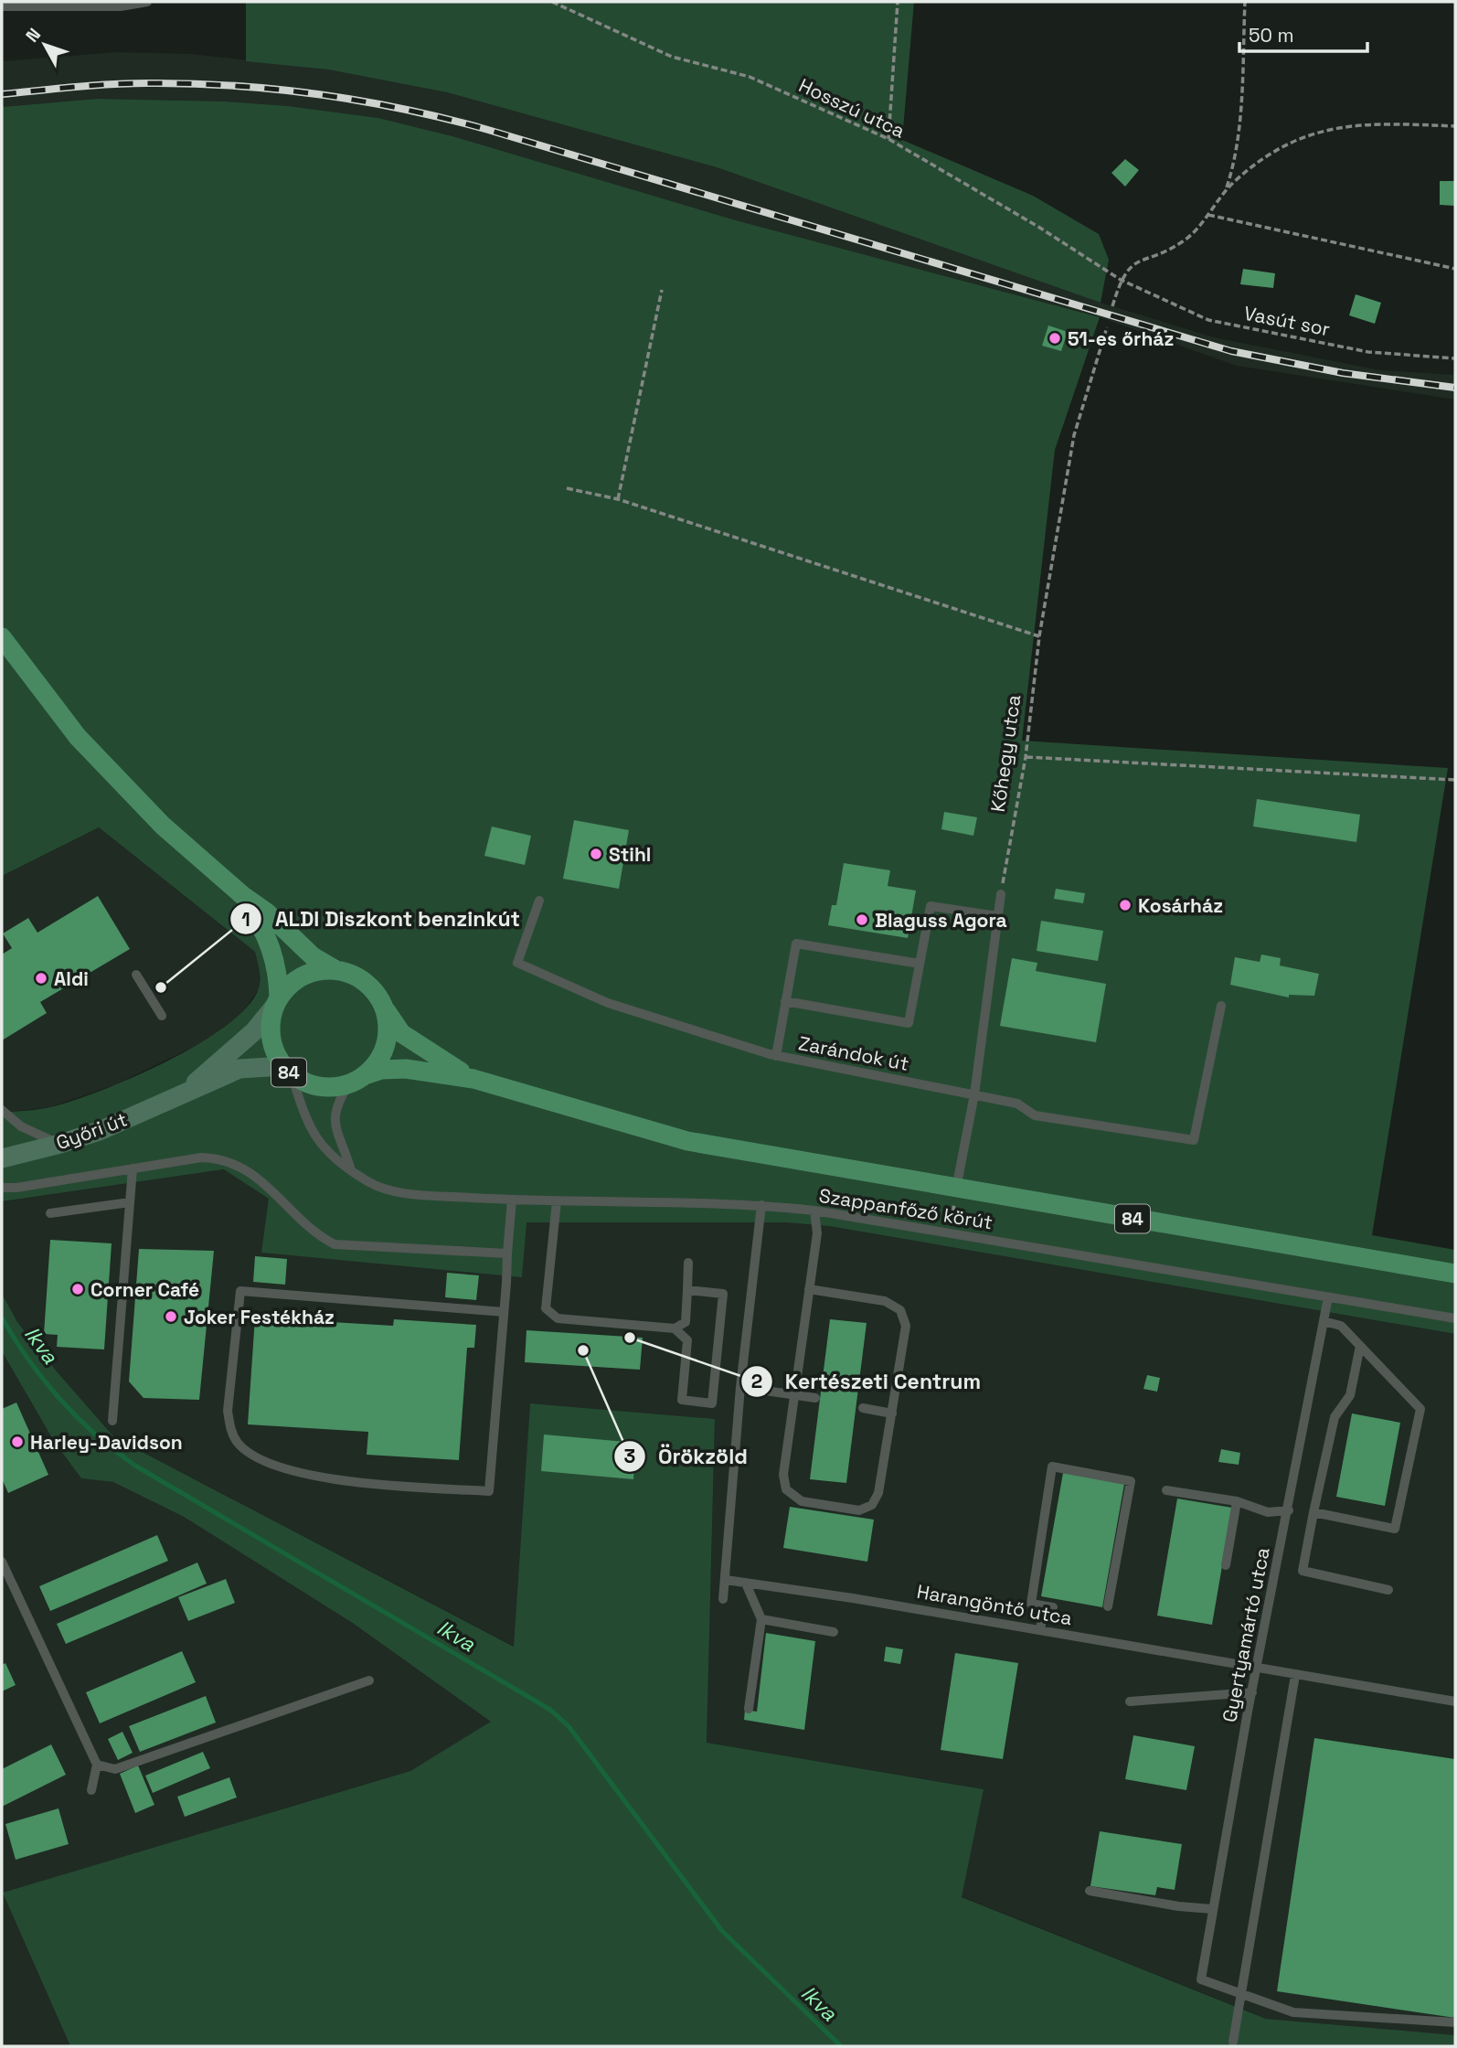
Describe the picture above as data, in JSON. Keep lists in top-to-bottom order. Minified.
{"streets":{"main road":["84","Győri út"],"lane":["Zarándok út","Szappanfőző körút","Harangöntő utca","Gyertyamártó utca"],"path":["Hosszú utca","Vasút sor","Kőhegy utca"]},"crossings":[["Hosszú utca","Vasút sor"],["84","Győri út"],["84","Szappanfőző körút"],["Győri út","Szappanfőző körút"],["Szappanfőző körút","Gyertyamártó utca"],["Harangöntő utca","Gyertyamártó utca"]],"water":["Ikva"],"places":["51-es őrház","Stihl","Kosárház","Blaguss Agora","Aldi","ALDI Diszkont benzinkút","Corner Café","Joker Festékház","Kertészeti Centrum","Örökzöld","Harley-Davidson"],"scale_bar":"50 m","north":"top left"}
